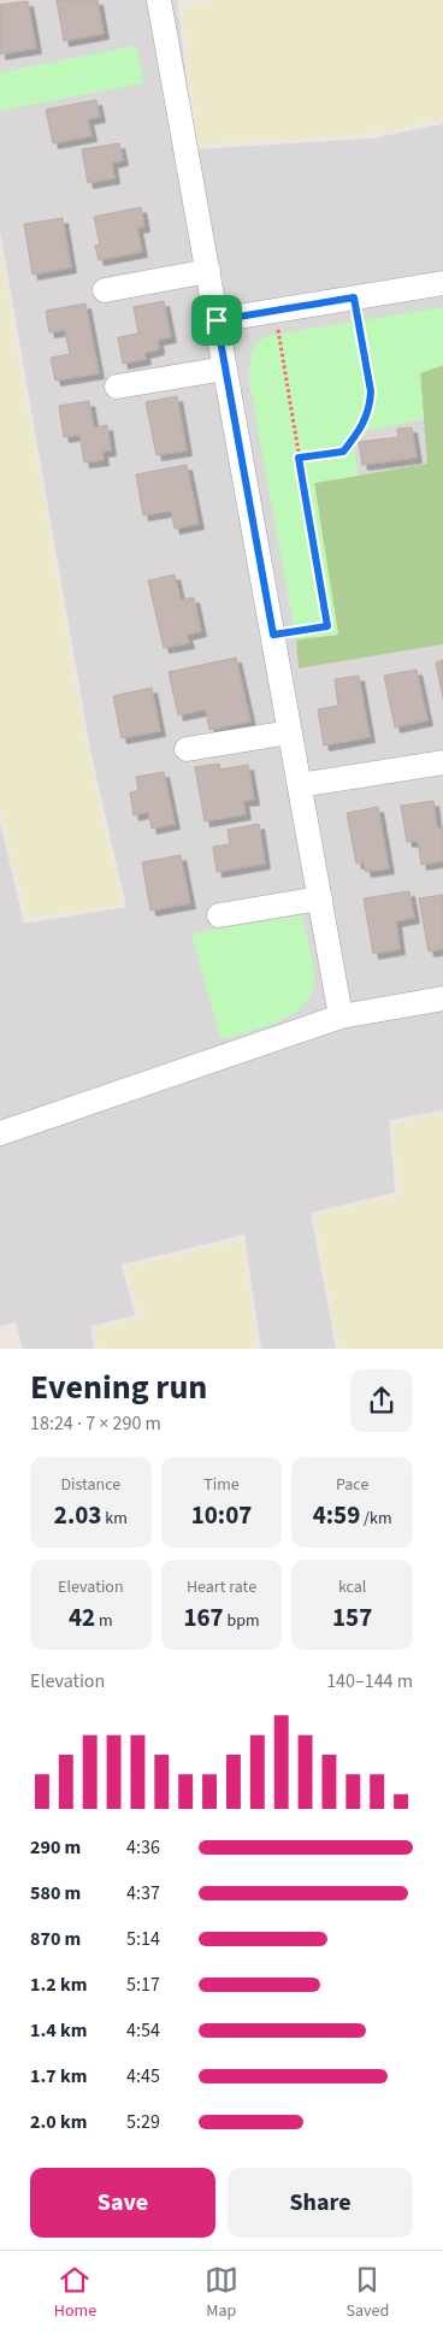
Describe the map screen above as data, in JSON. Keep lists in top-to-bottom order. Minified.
{"page":{"heading":["Evening run","18:24 · 7 × 290 m"],"stats":[["Distance","2.03 km"],["Time","10:07"],["Pace","4:59 /km"],["Elevation","42 m"],["Heart rate","167 bpm"],["kcal","157"]],"chart":["Elevation","140–144 m"],"list":[{"name":"290 m","note":"4:36"},{"name":"580 m","note":"4:37"},{"name":"870 m","note":"5:14"},{"name":"1.2 km","note":"5:17"},{"name":"1.4 km","note":"4:54"},{"name":"1.7 km","note":"4:45"},{"name":"2.0 km","note":"5:29"}],"buttons":["Save","Share"],"tabs":["Home","Map","Saved"]}}
